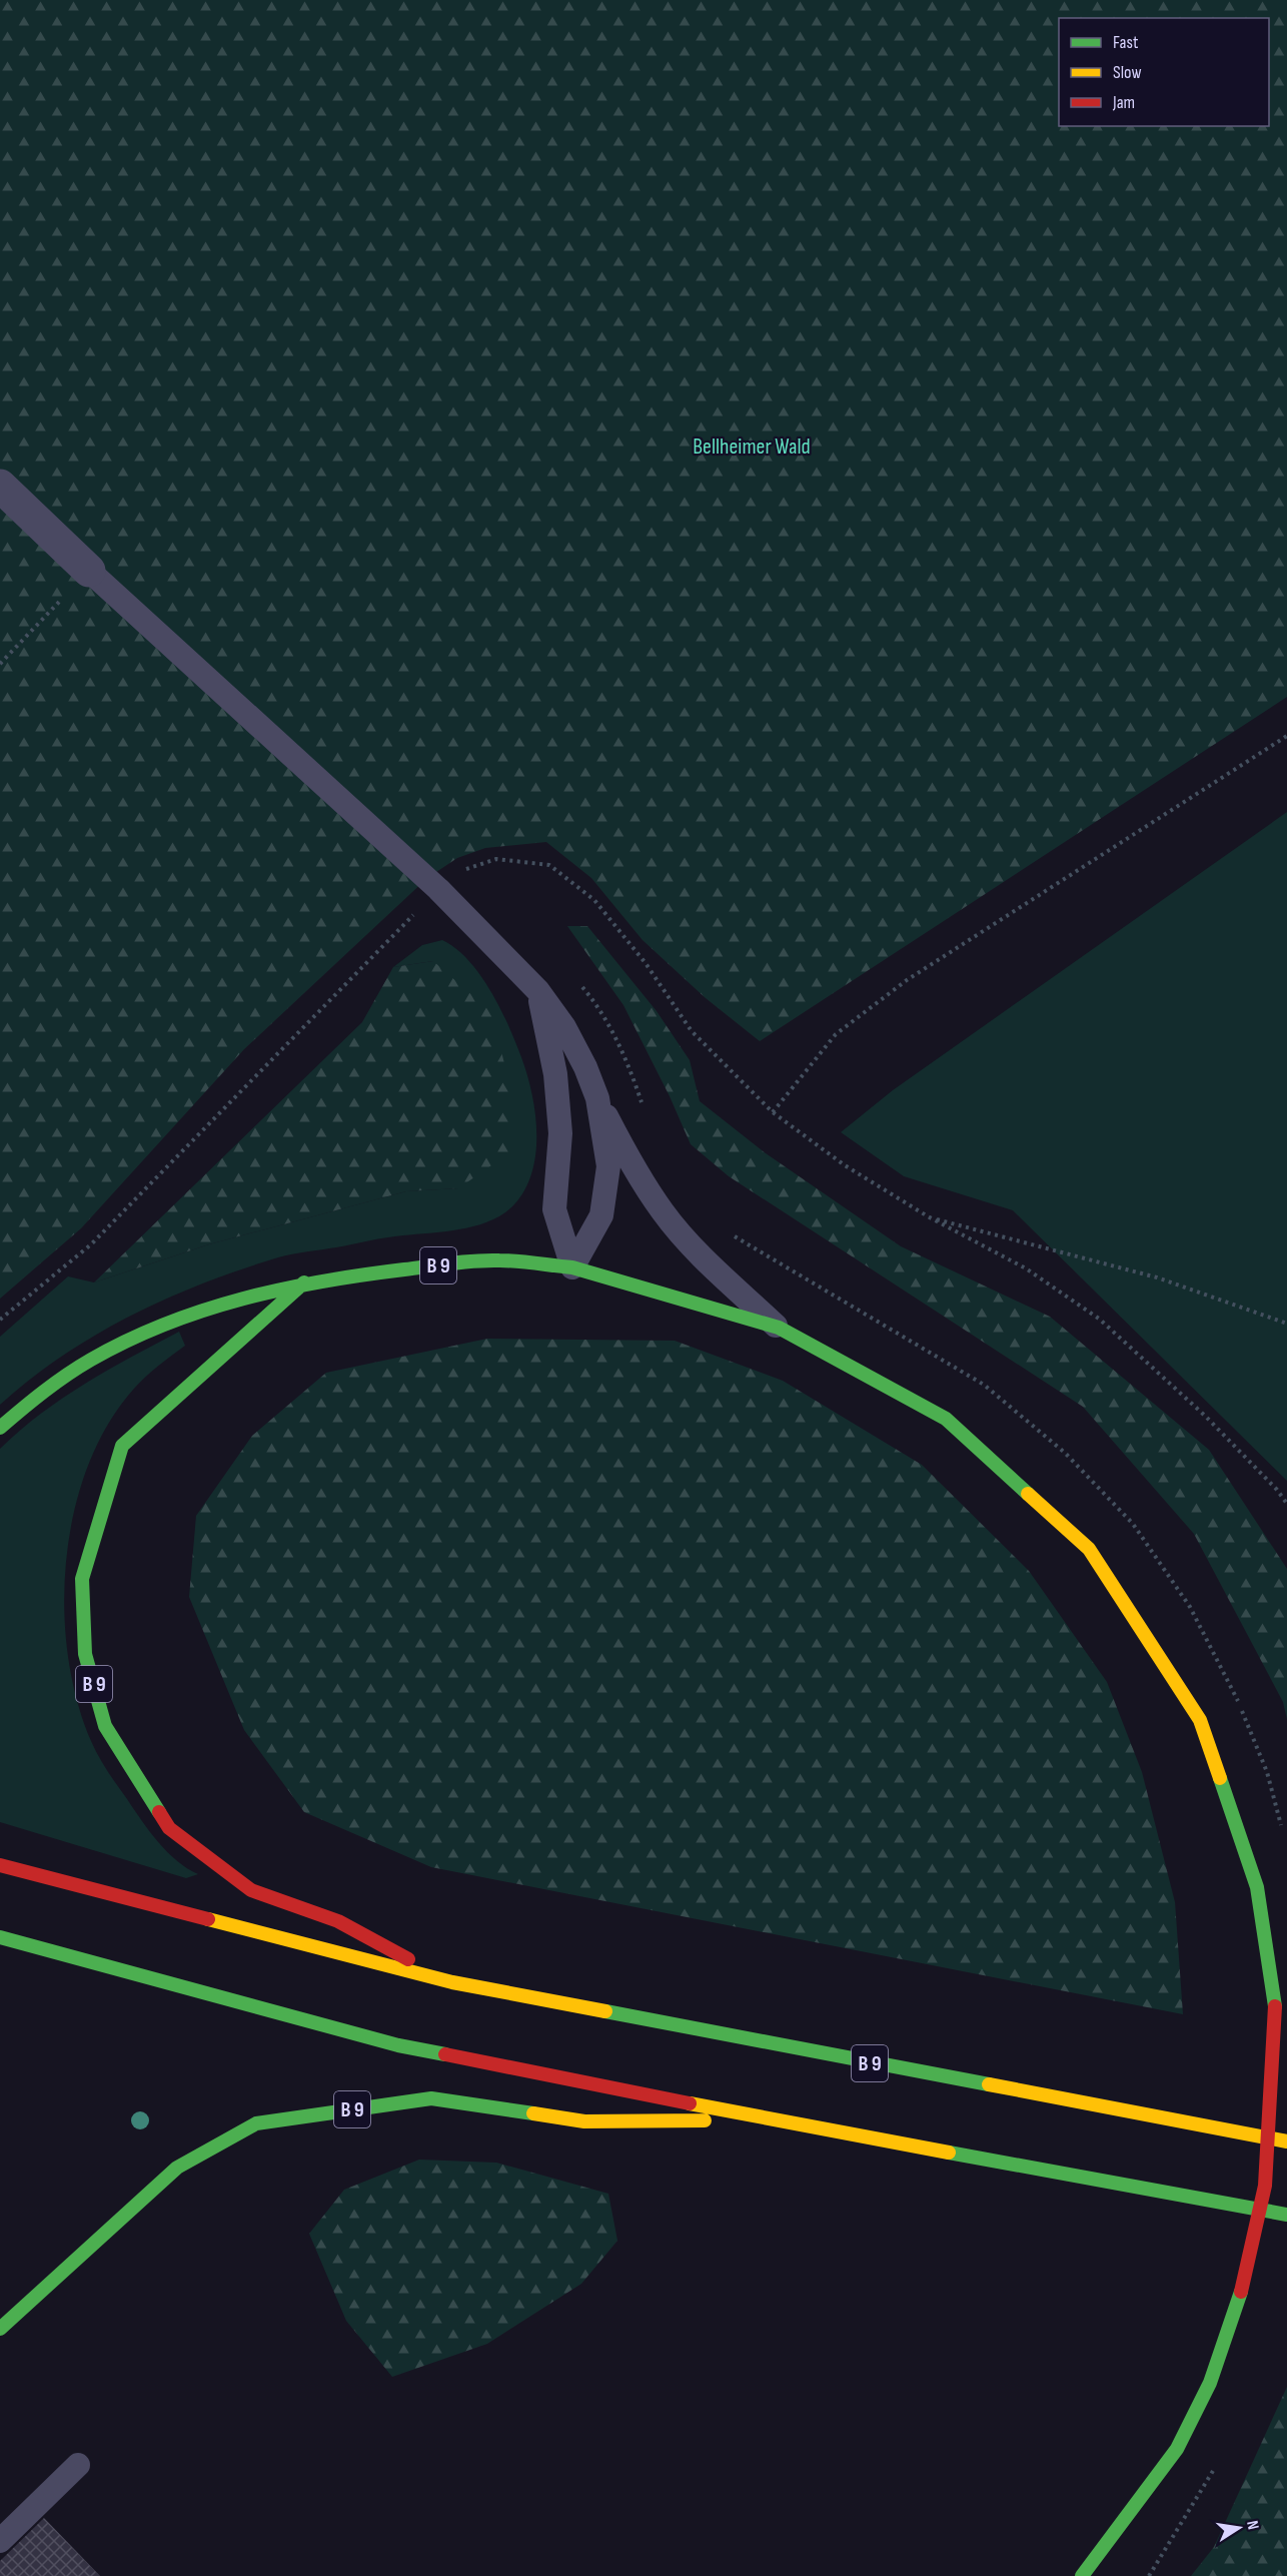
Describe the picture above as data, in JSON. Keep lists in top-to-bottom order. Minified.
{"streets":{"main road":["B 9"]},"parks":["Bellheimer Wald"],"legend":["Fast","Slow","Jam"],"north":"right"}
